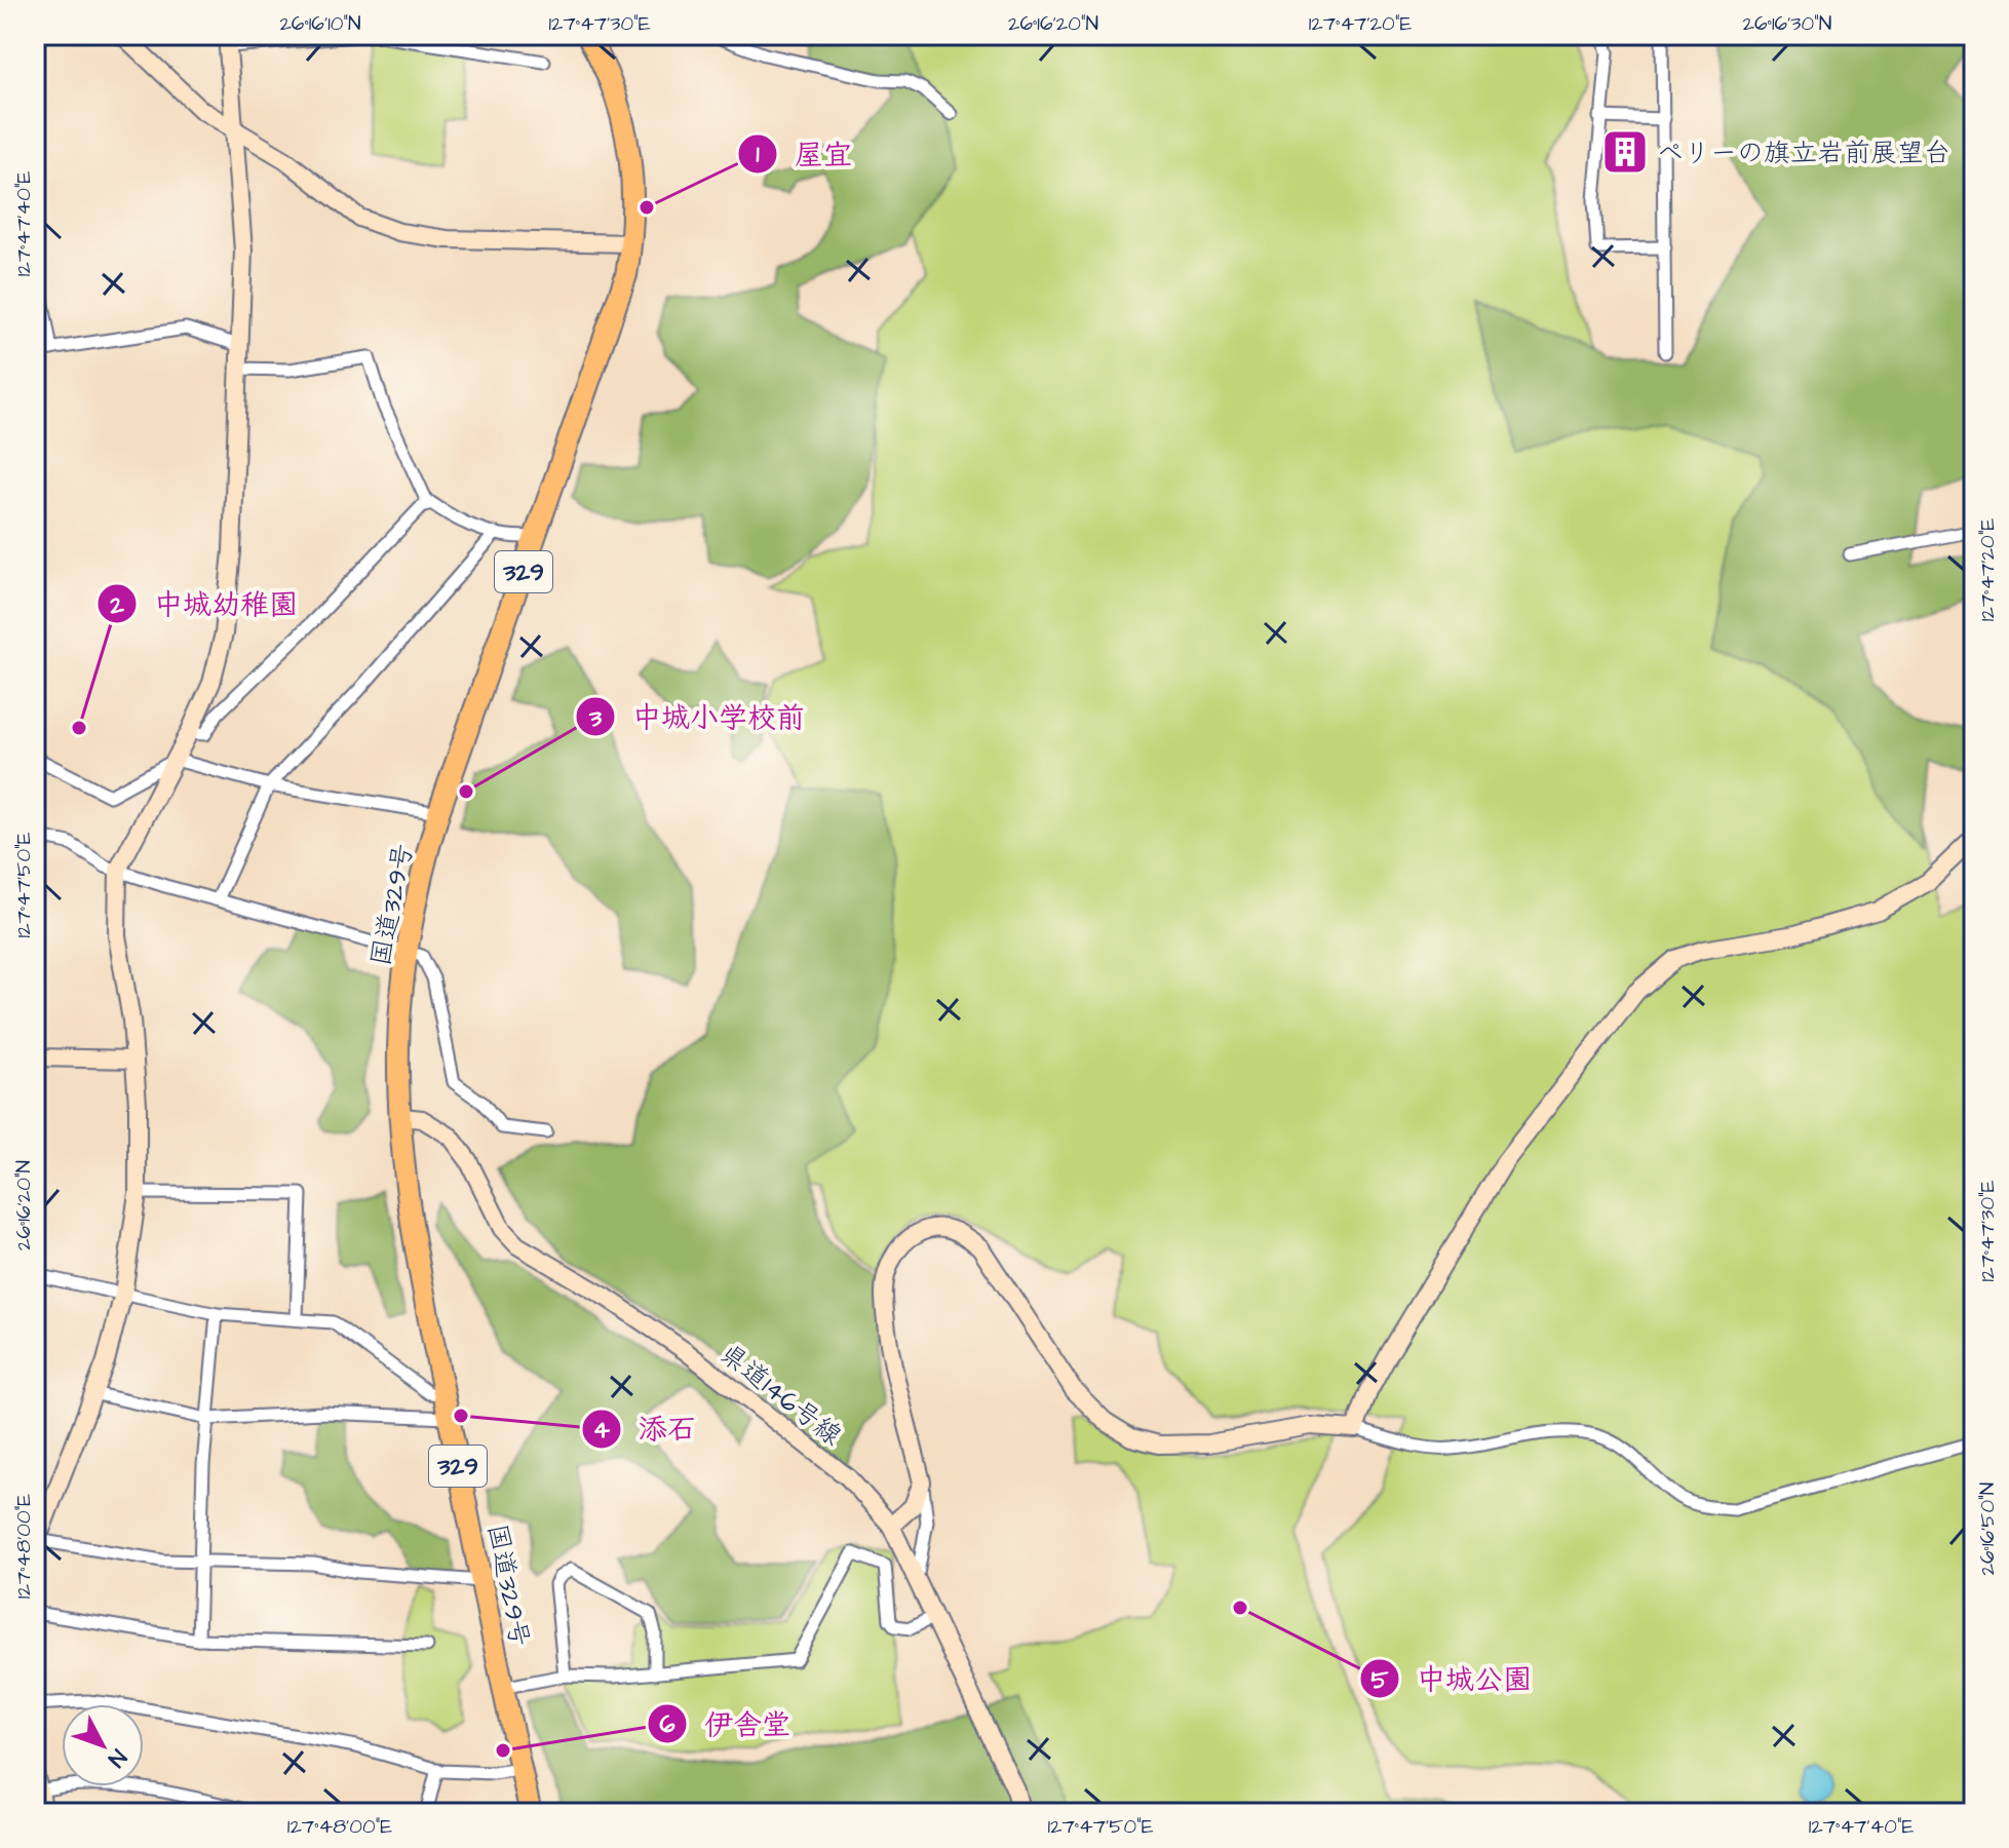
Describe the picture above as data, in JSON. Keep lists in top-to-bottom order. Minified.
{"streets":{"highway":["329","国道329号"],"street":["県道146号線"]},"crossings":[["国道329号","県道146号線"]],"places":{"building":["ペリーの旗立岩前展望台"],"other":["屋宜","中城幼稚園","中城小学校前","添石","中城公園","伊舎堂"]},"north":"bottom right","coordinates":["26°16'10\"N","127°47'30\"E","26°16'20\"N","127°47'20\"E","26°16'30\"N","127°47'40\"E","127°47'50\"E","26°16'50\"N","127°48'00\"E"]}
